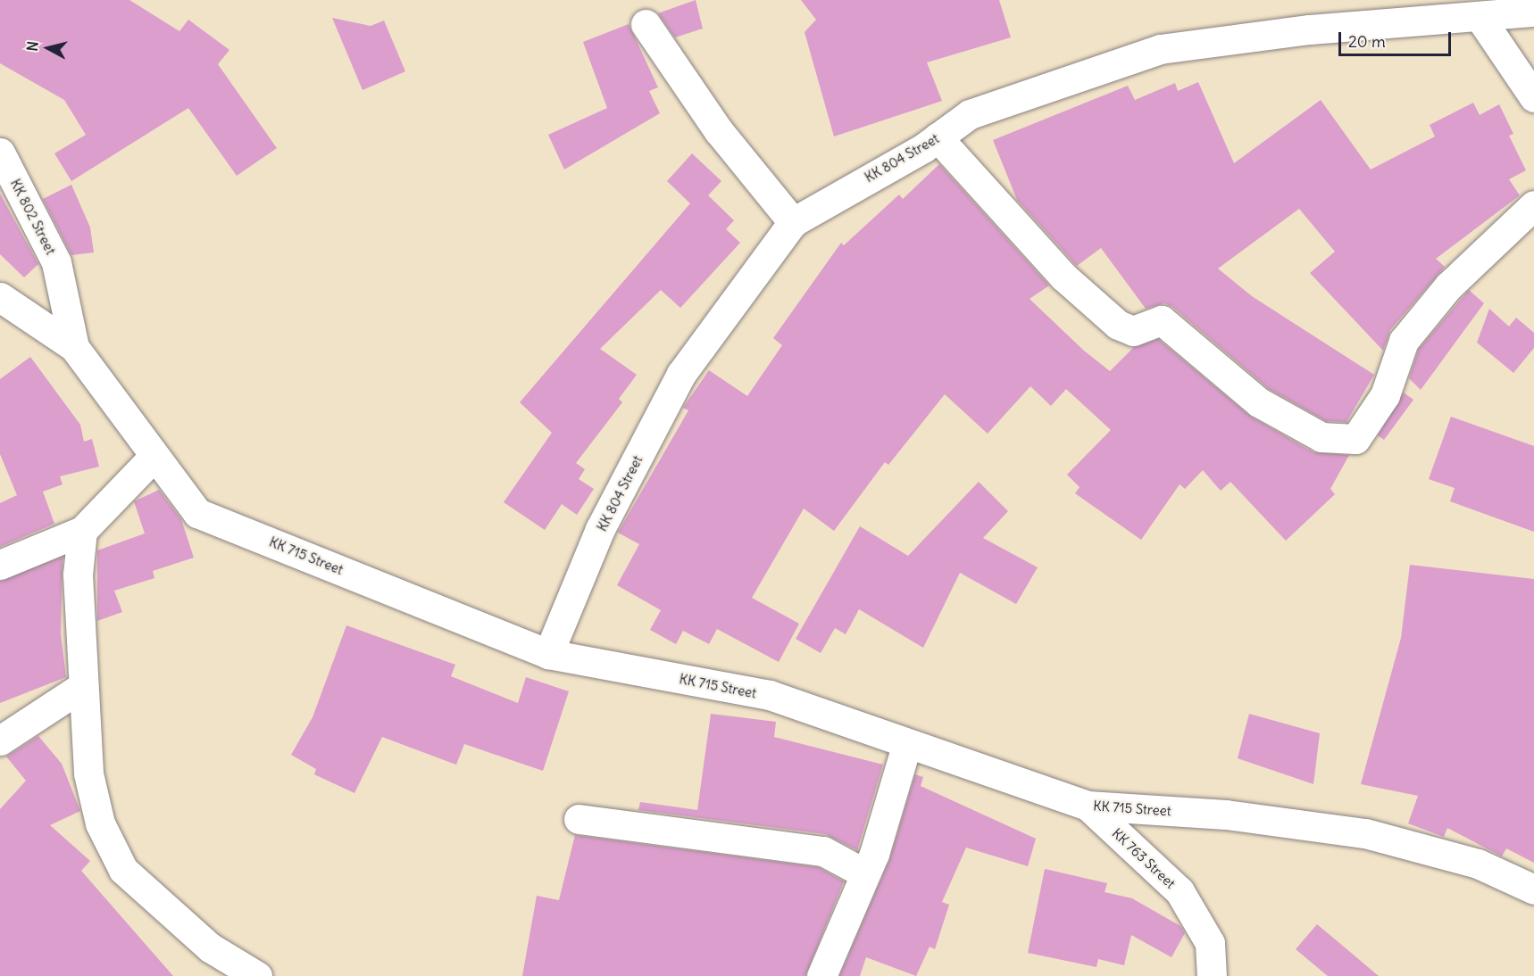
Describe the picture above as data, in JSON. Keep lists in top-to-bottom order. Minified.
{"streets":{"street":["KK 804 Street","KK 802 Street","KK 715 Street","KK 763 Street"]},"crossings":[["KK 804 Street","KK 715 Street"],["KK 802 Street","KK 715 Street"],["KK 715 Street","KK 763 Street"]],"scale_bar":"20 m","north":"left"}
